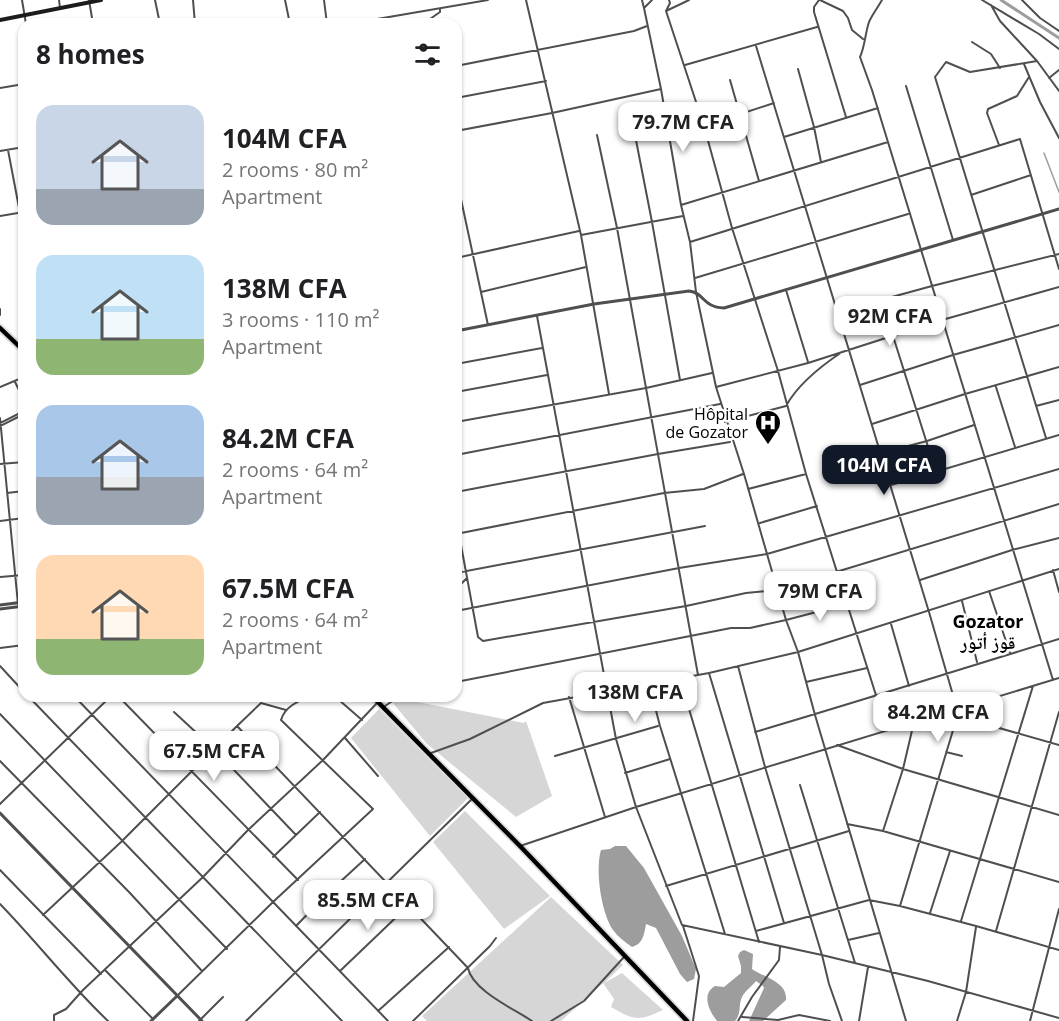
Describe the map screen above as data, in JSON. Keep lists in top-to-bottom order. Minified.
{"districts":["Gozator قوز أتور"],"places":{"hospital":["Hôpital de Gozator"]},"page":{"heading":"8 homes","list":[{"name":"104M CFA","note":"2 rooms · 80 m² · Apartment"},{"name":"138M CFA","note":"3 rooms · 110 m² · Apartment"},{"name":"84.2M CFA","note":"2 rooms · 64 m² · Apartment"},{"name":"67.5M CFA","note":"2 rooms · 64 m² · Apartment"}],"price":["79.7M CFA","92M CFA","104M CFA","79M CFA","138M CFA","84.2M CFA","67.5M CFA","85.5M CFA"]}}
